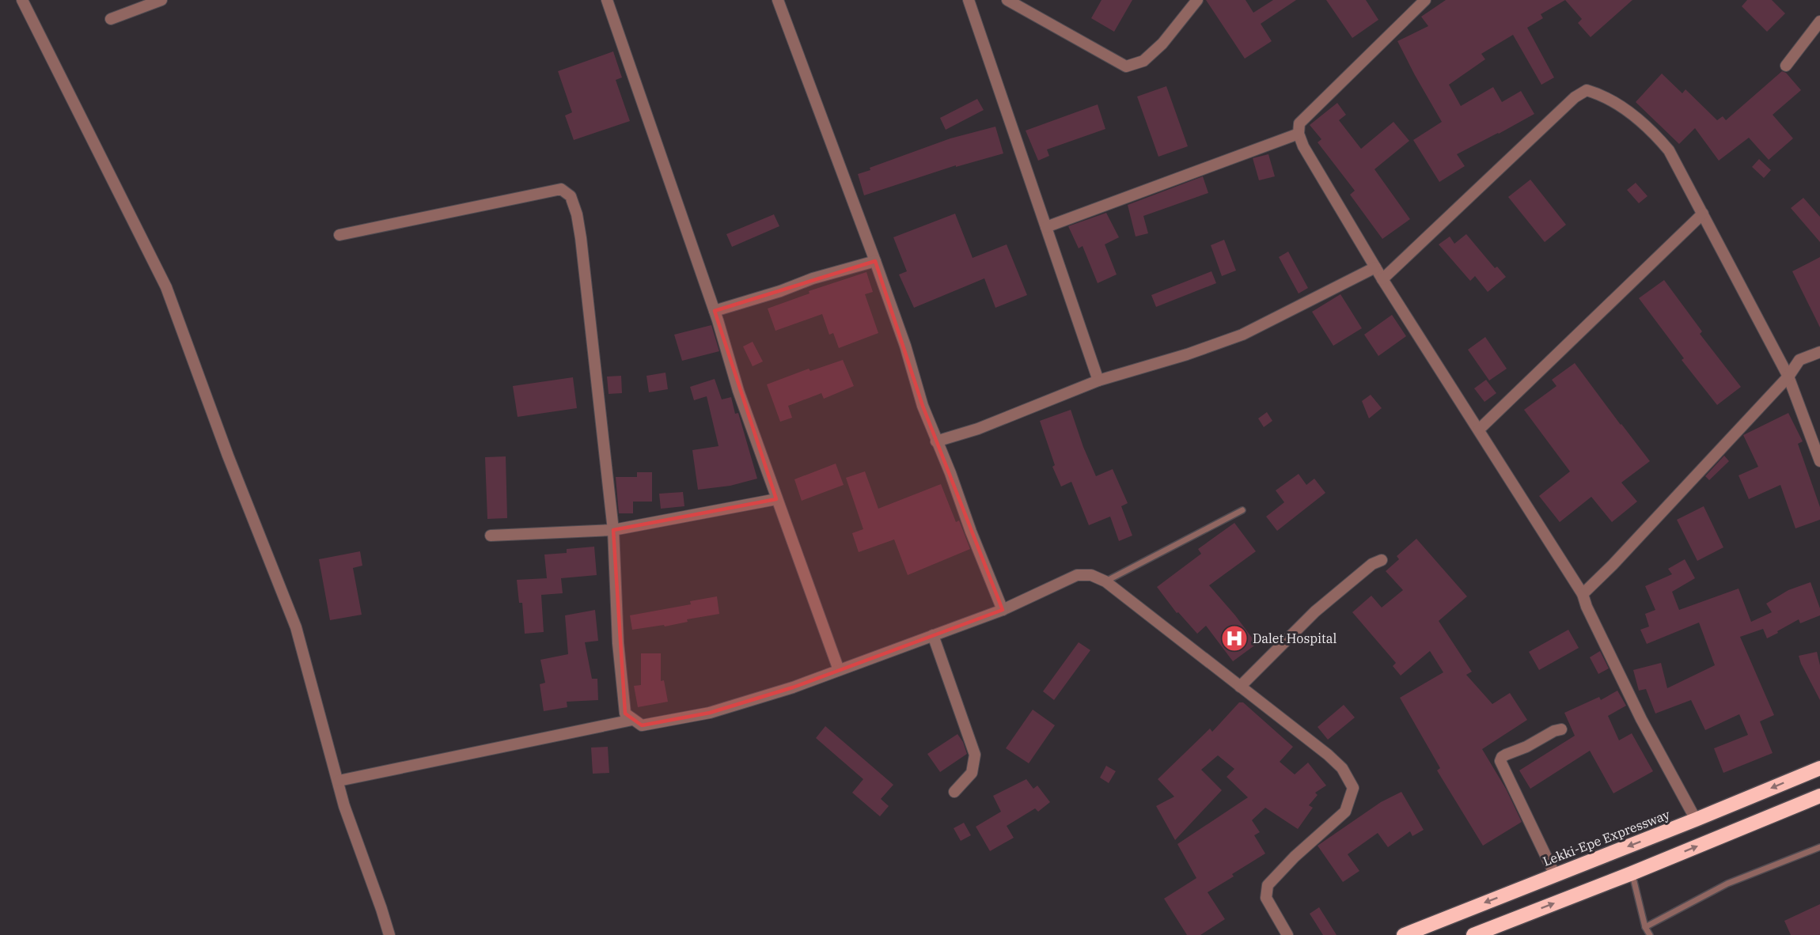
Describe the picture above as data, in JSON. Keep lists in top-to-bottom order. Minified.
{"streets":{"highway":["Lekki-Epe Expressway"]},"places":{"hospital":["Dalet Hospital"]}}
